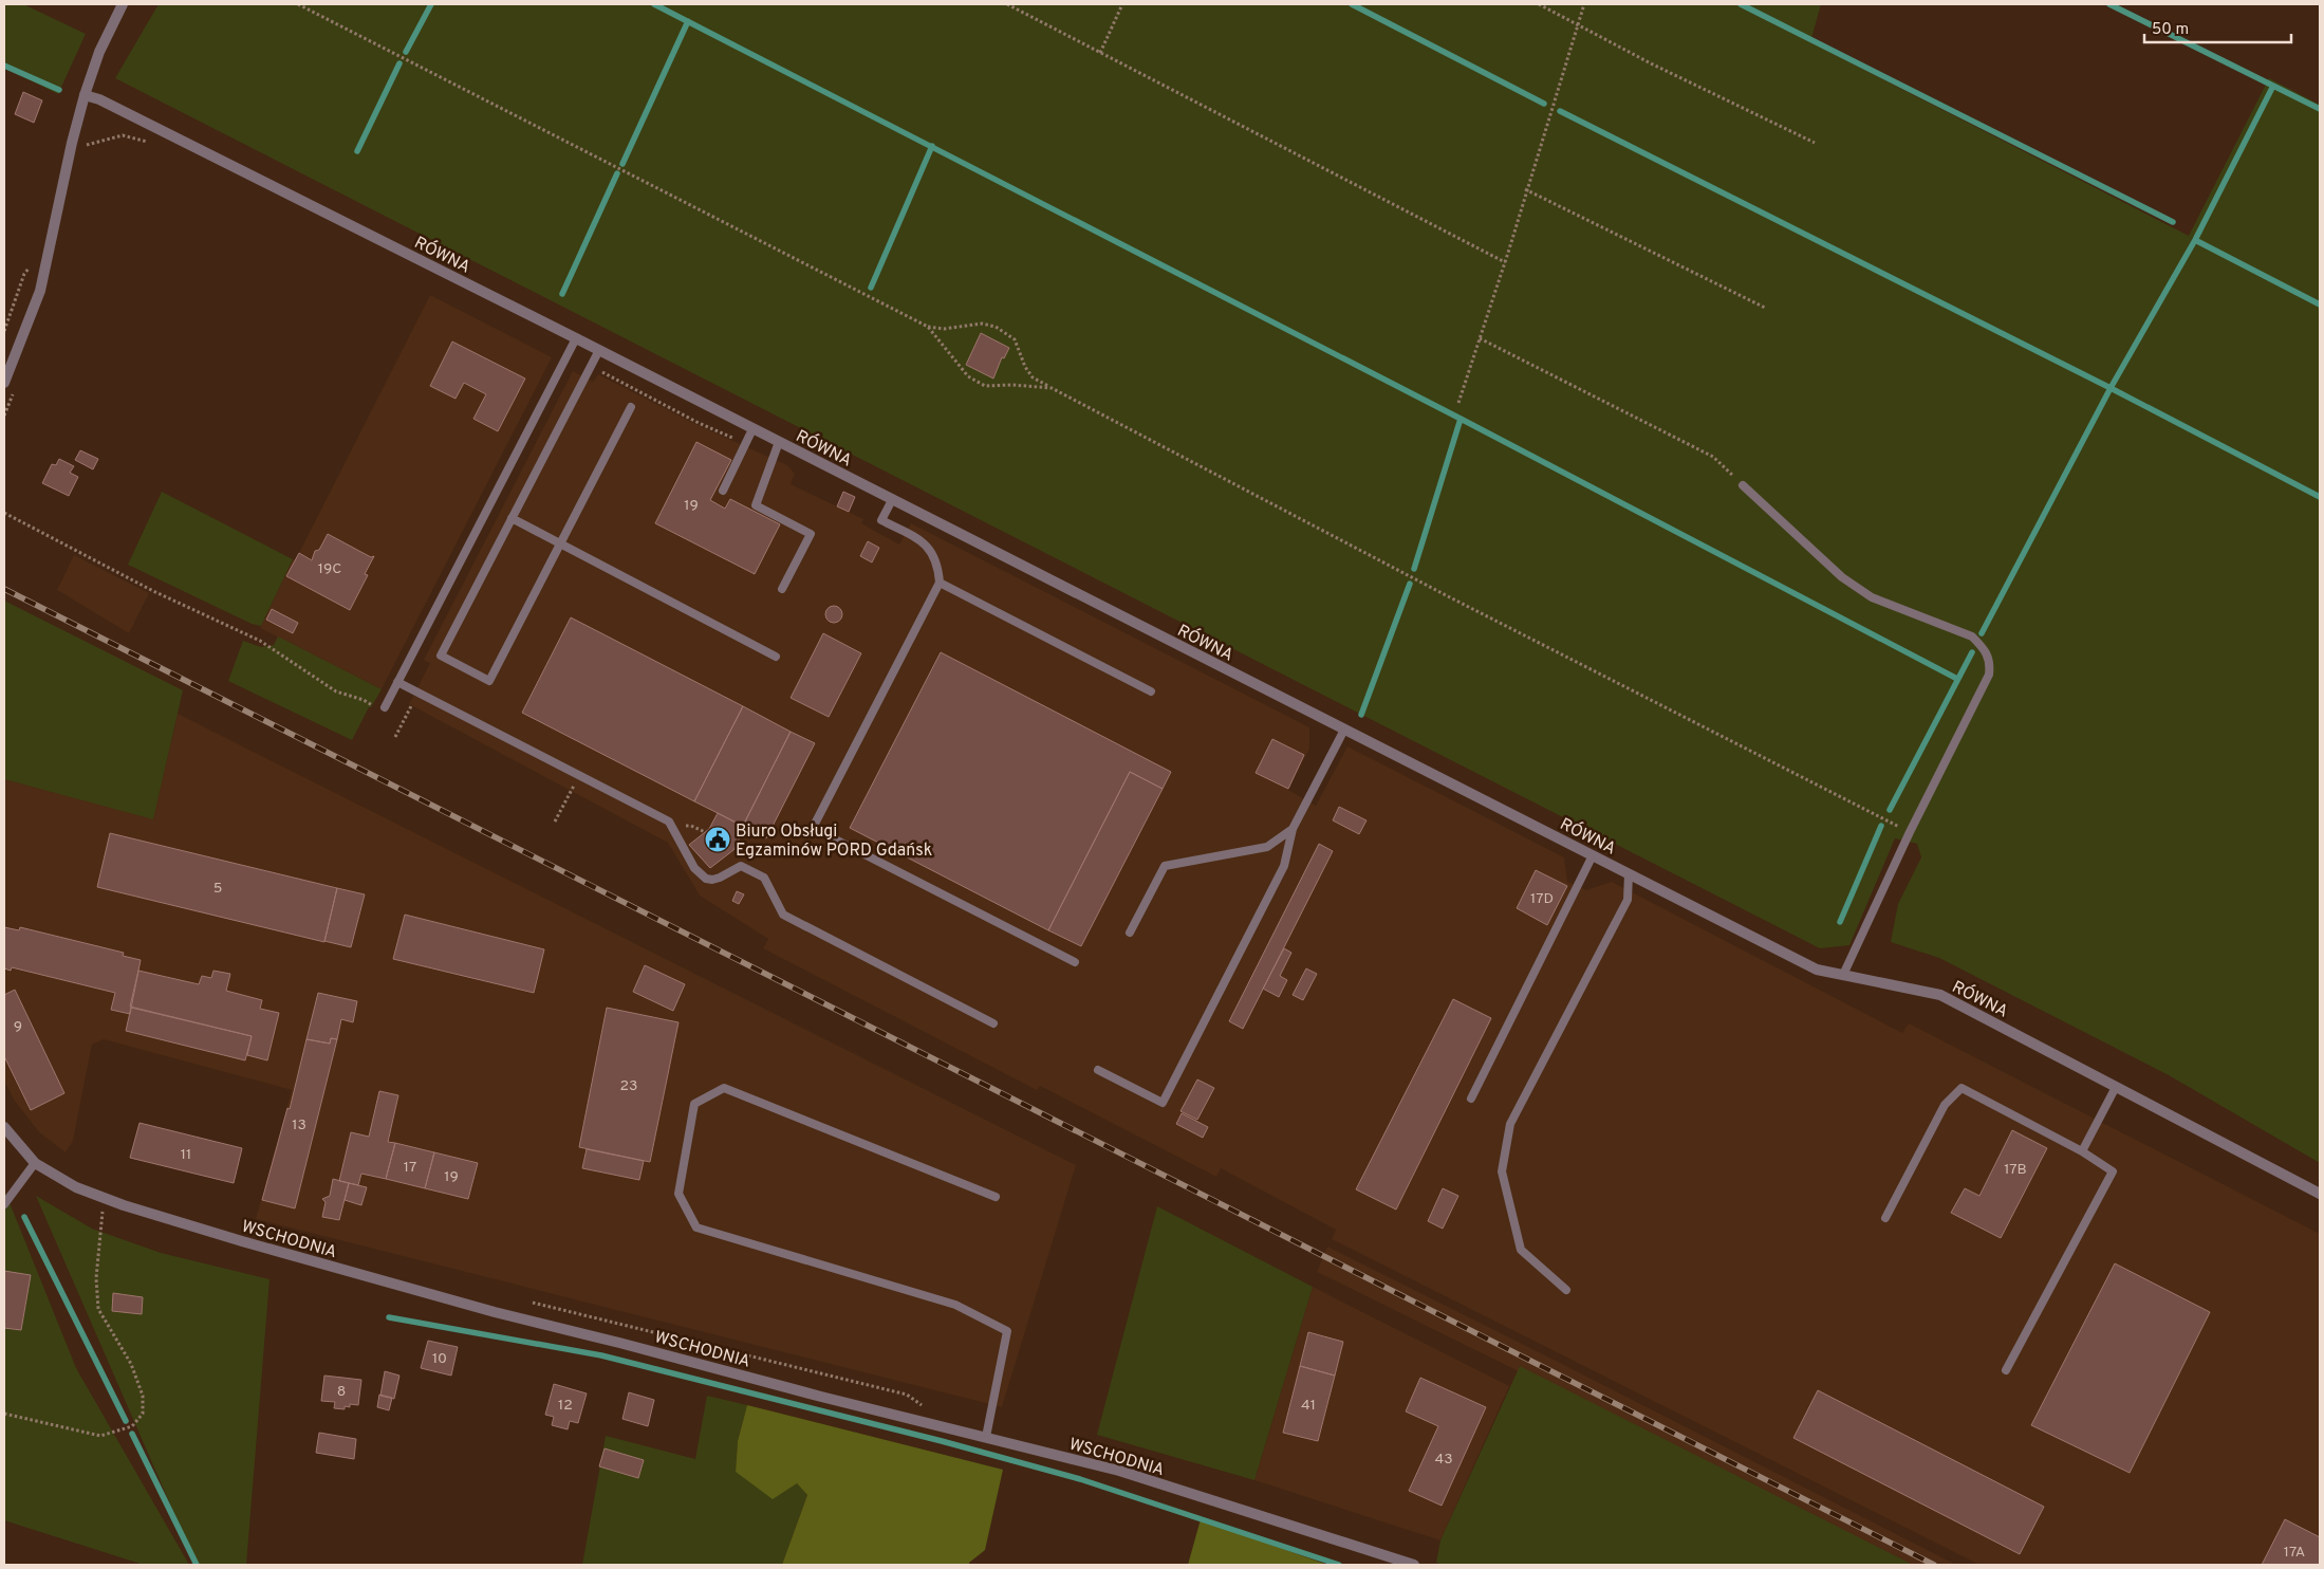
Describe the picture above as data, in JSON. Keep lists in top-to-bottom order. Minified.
{"streets":{"street":["RÓWNA","WSCHODNIA"]},"places":{"public building":["Biuro Obsługi Egzaminów PORD Gdańsk"]},"house_numbers":["19","19C","5","17D","9","23","13","11","17","17B","19","10","8","12","41","43","17A"],"scale_bar":"50 m"}
